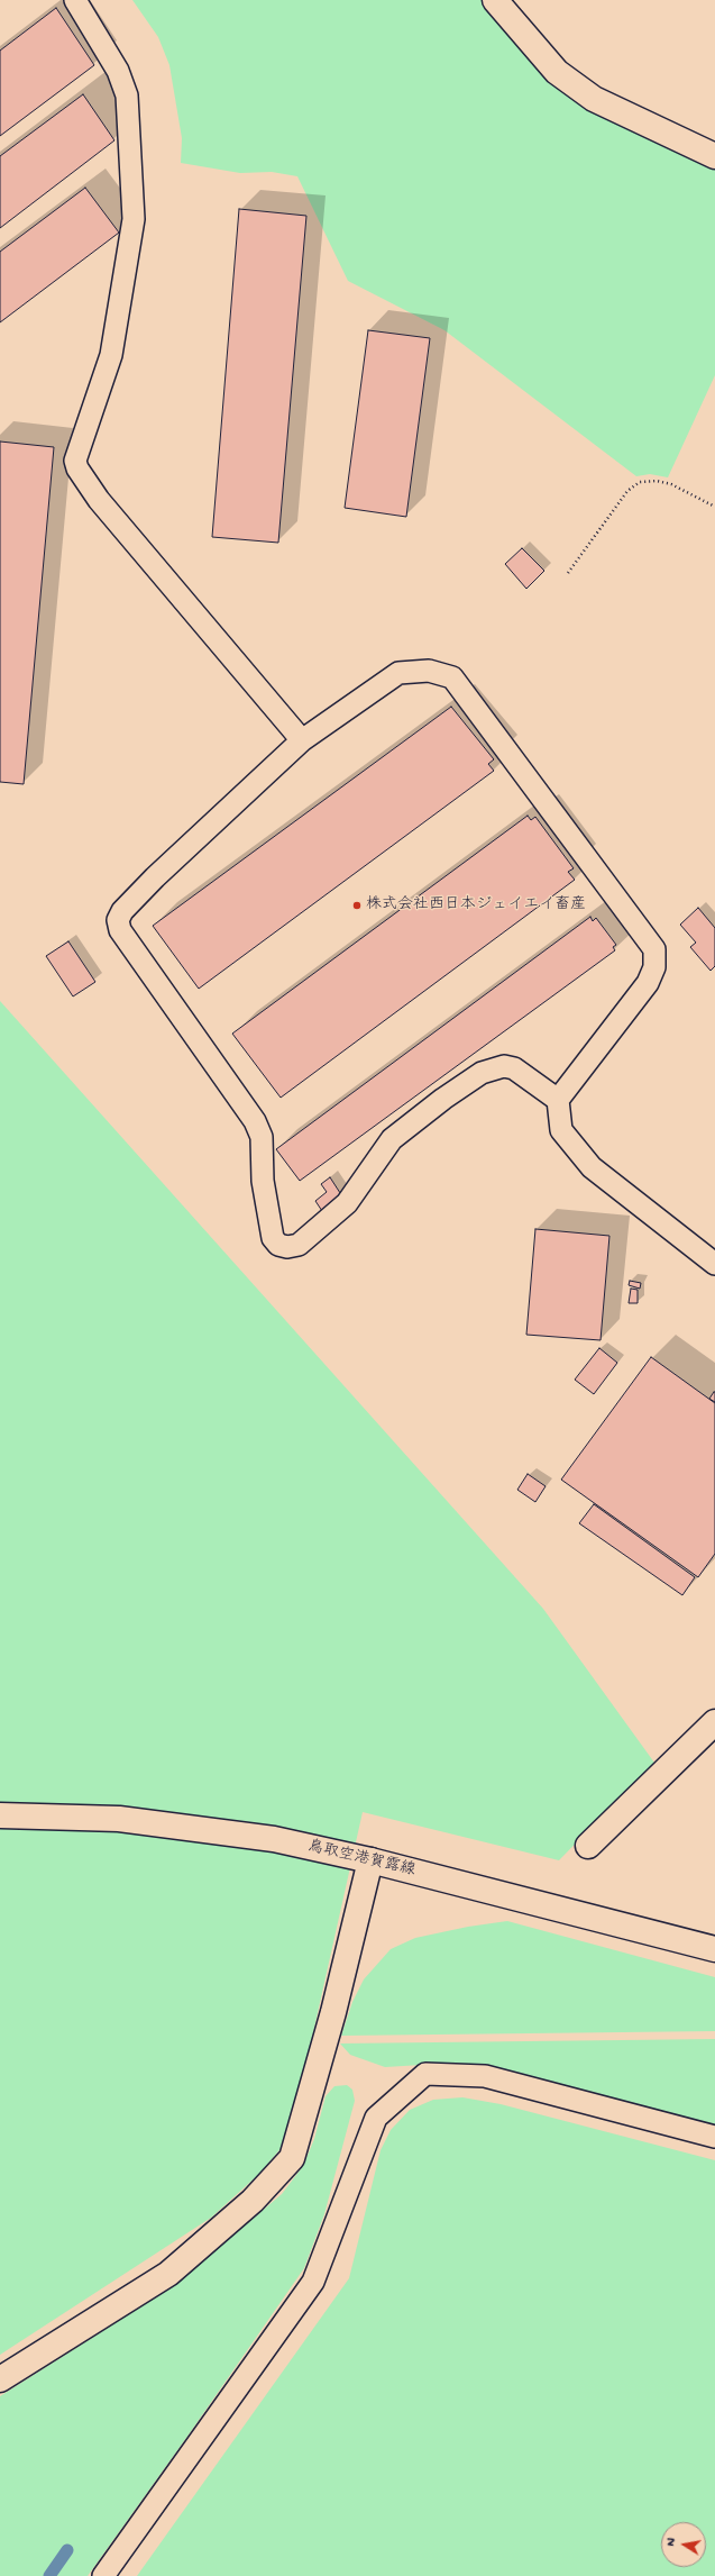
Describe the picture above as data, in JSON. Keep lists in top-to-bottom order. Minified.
{"streets":{"street":["鳥取空港賀露線"]},"places":["株式会社西日本ジェイエイ畜産"],"north":"left"}
